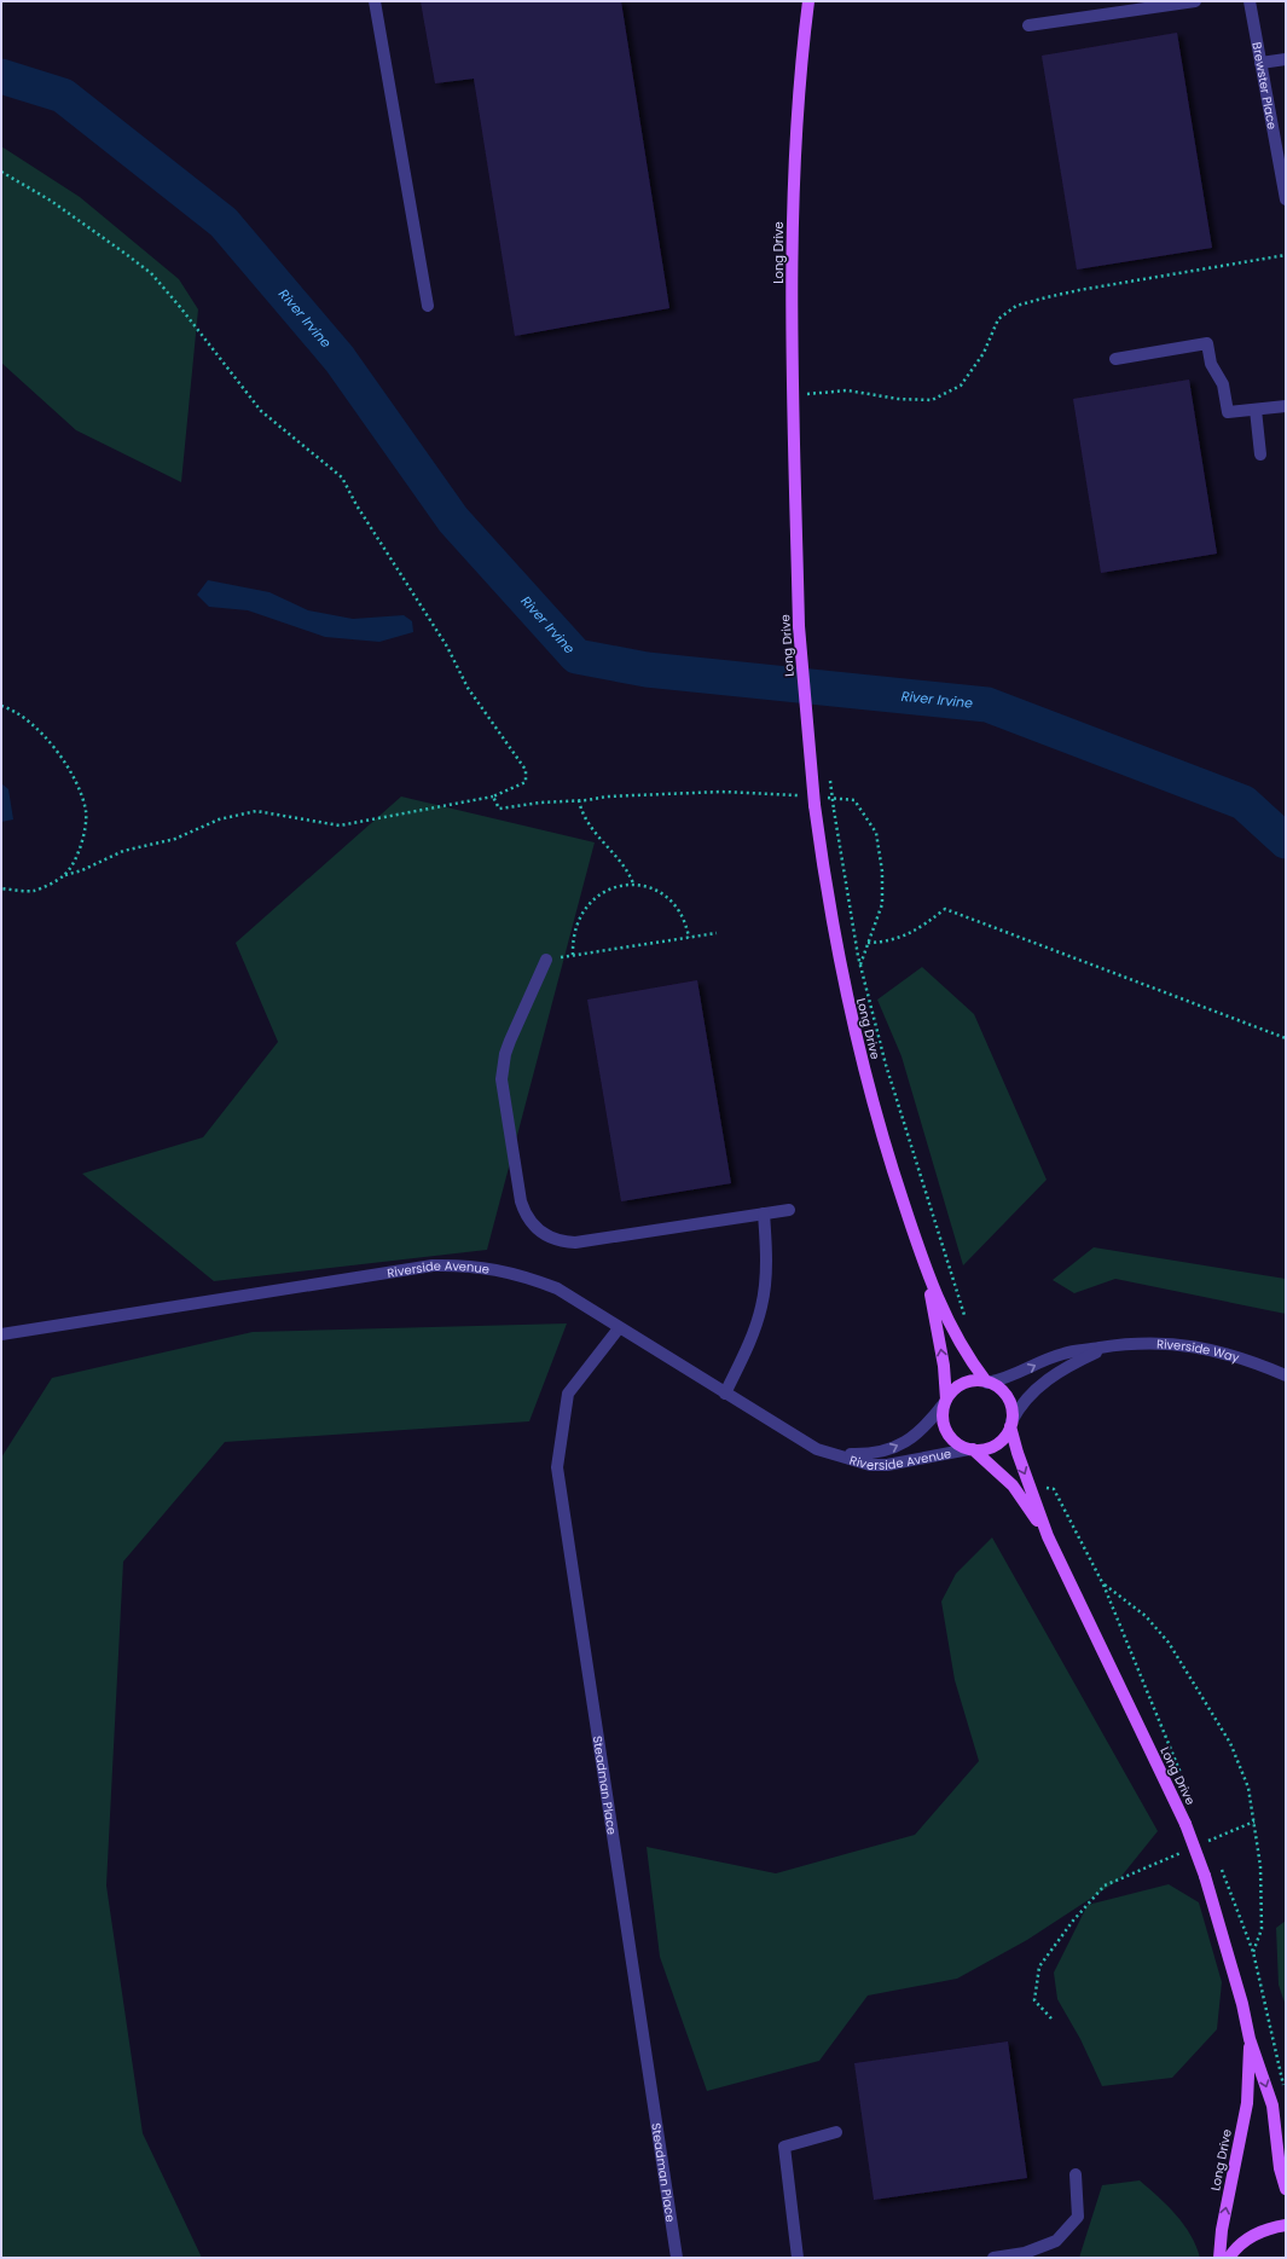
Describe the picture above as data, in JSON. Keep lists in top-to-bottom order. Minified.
{"streets":{"main road":["Long Drive"],"street":["Brewster Place","Riverside Avenue","Riverside Way","Steadman Place"]},"crossings":[["Long Drive","Riverside Avenue"],["Long Drive","Riverside Way"],["Riverside Avenue","Riverside Way"],["Riverside Avenue","Steadman Place"]],"water":["River Irvine"]}
